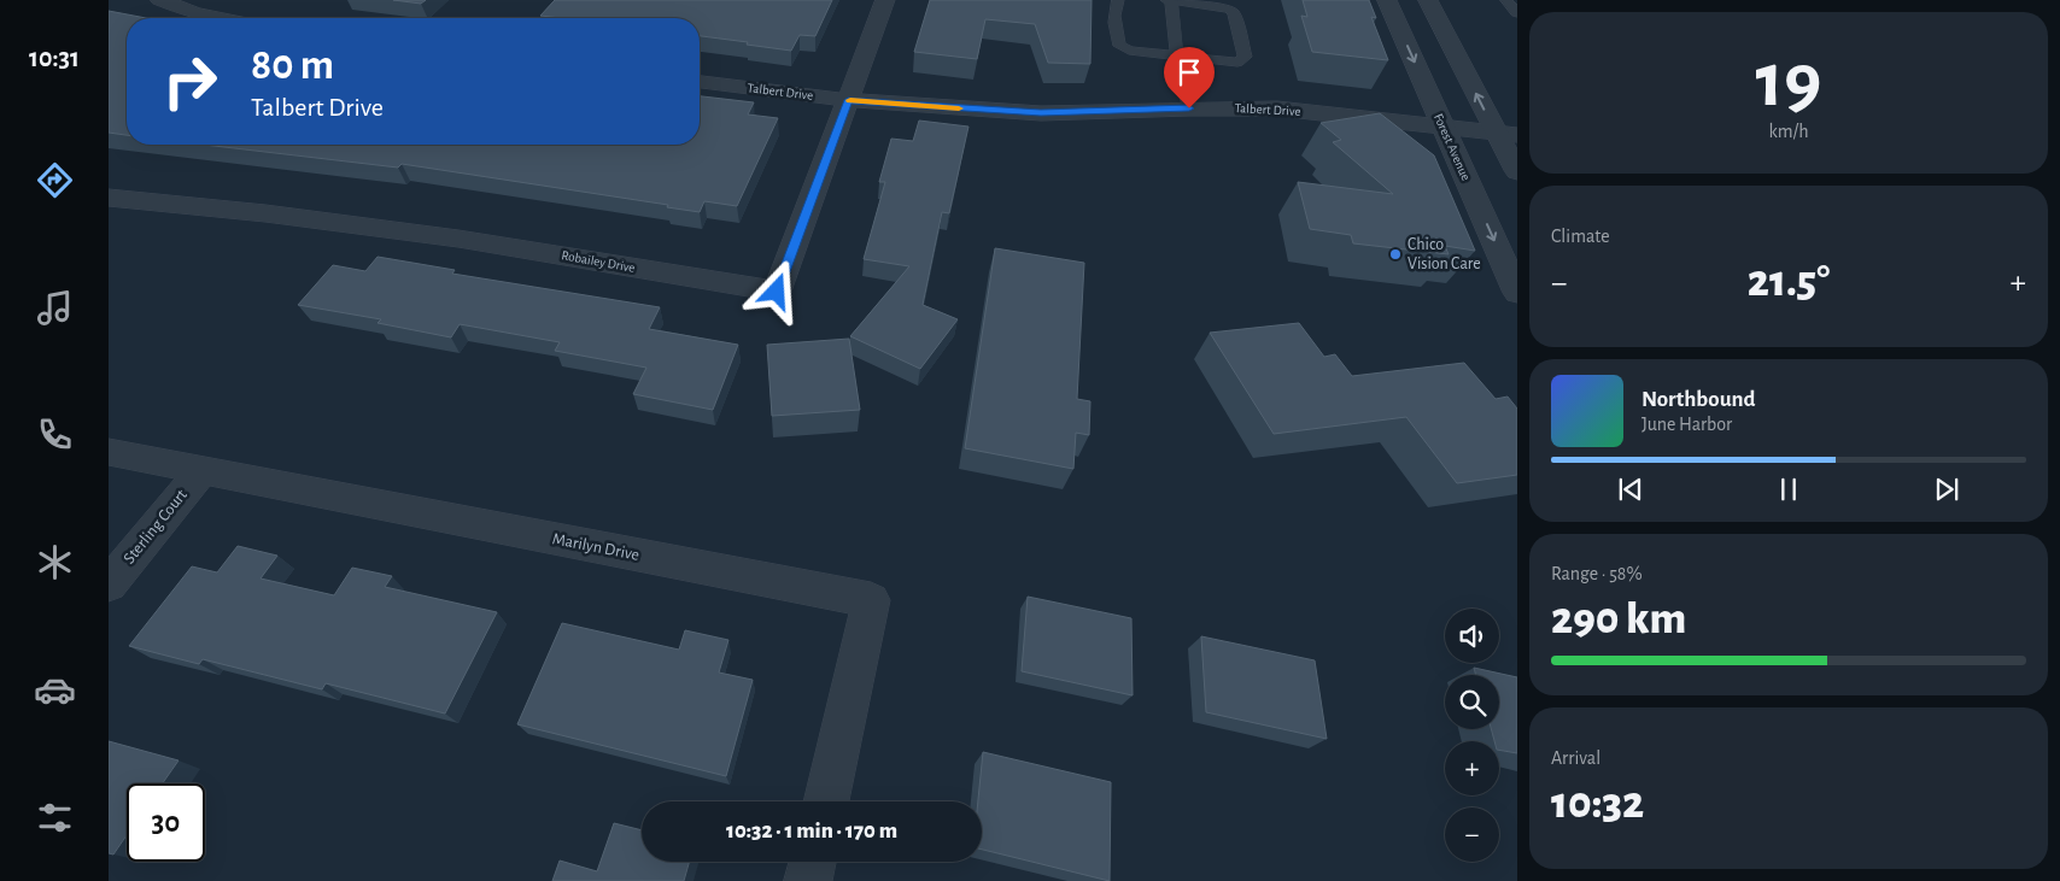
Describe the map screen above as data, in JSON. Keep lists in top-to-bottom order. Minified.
{"streets":{"street":["Talbert Drive","Forest Avenue","Robailey Drive","Sterling Court","Marilyn Drive"]},"crossings":[["Talbert Drive","Forest Avenue"],["Talbert Drive","Robailey Drive"],["Sterling Court","Marilyn Drive"]],"places":["Chico Vision Care"],"page":{"tabs":"10:31","tile":[["19","km/h"],"Climate",["Range · 58%","290 km"],["Arrival","10:32"]],"turn":["80 m","Talbert Drive"],"heat":["−","21.5°","+"],"song":["Northbound","June Harbor"],"map_buttons":["+","−"],"limit":"30","trip":"10:32 · 1 min · 170 m"}}
